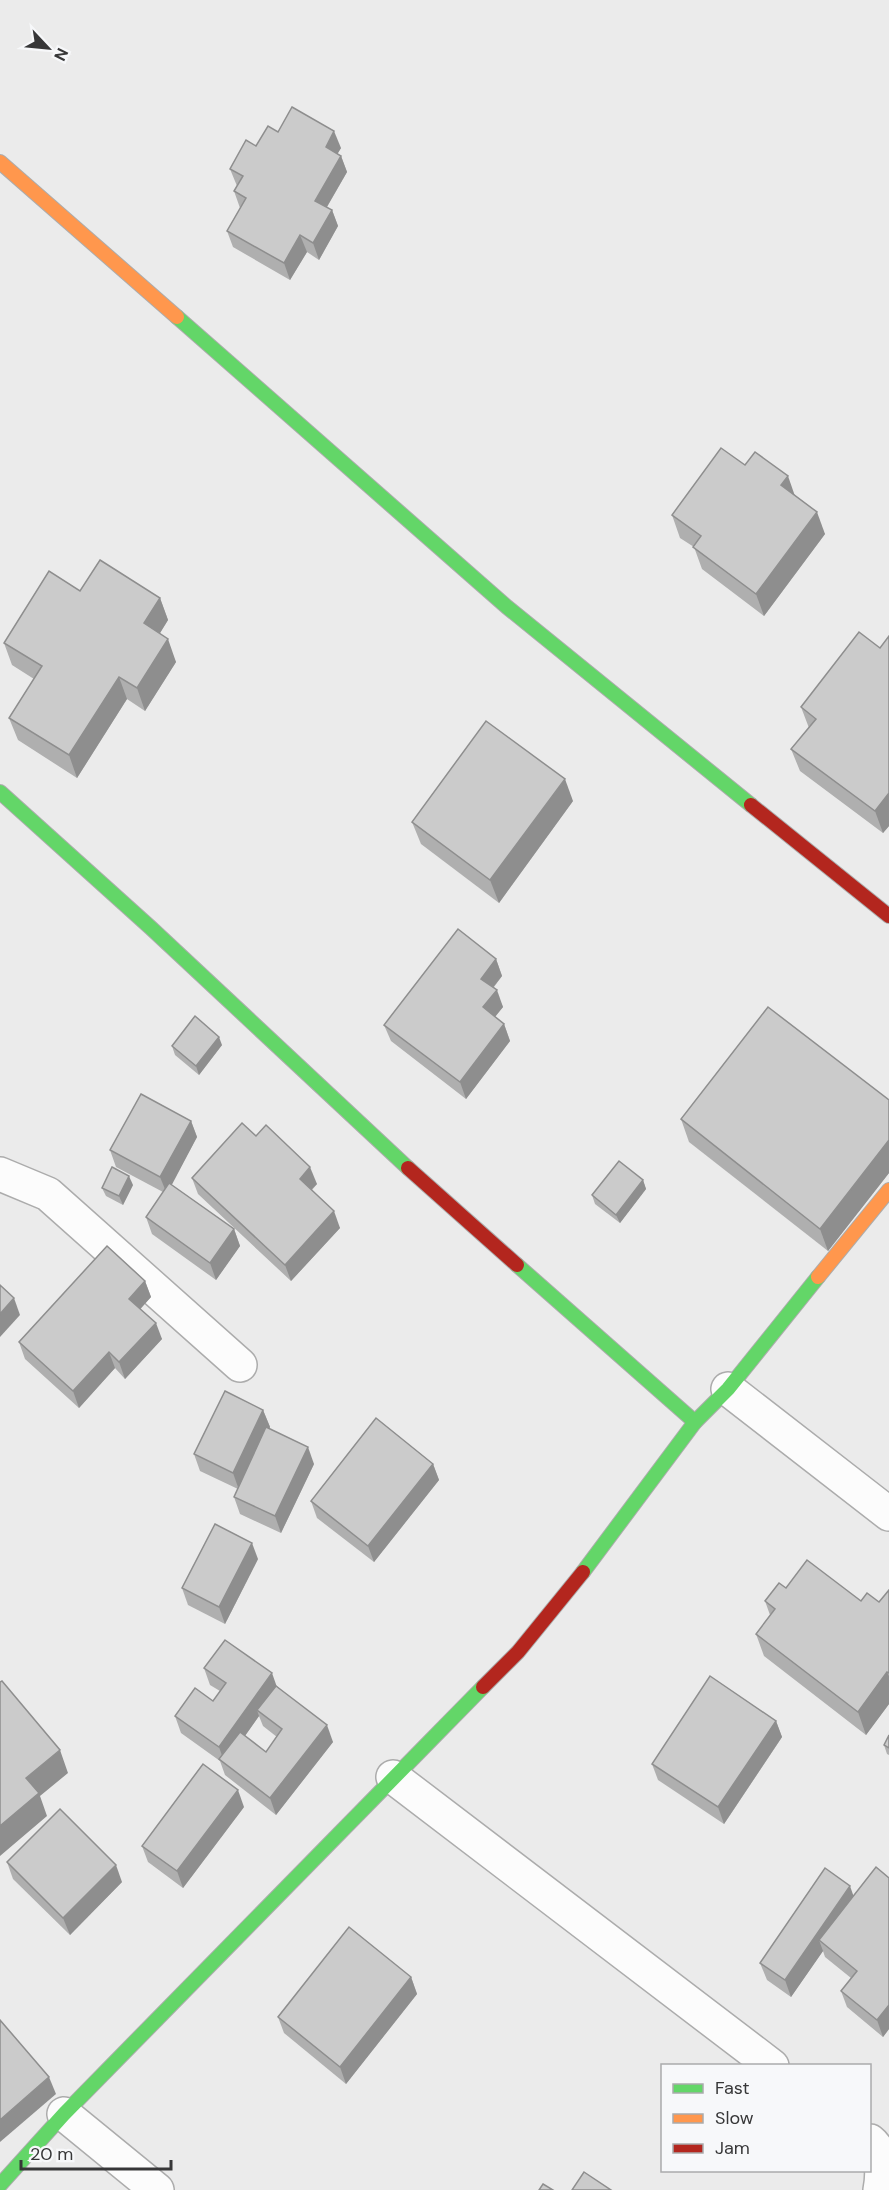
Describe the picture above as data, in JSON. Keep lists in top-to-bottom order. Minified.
{"legend":["Fast","Slow","Jam"],"scale_bar":"20 m","north":"bottom right"}
